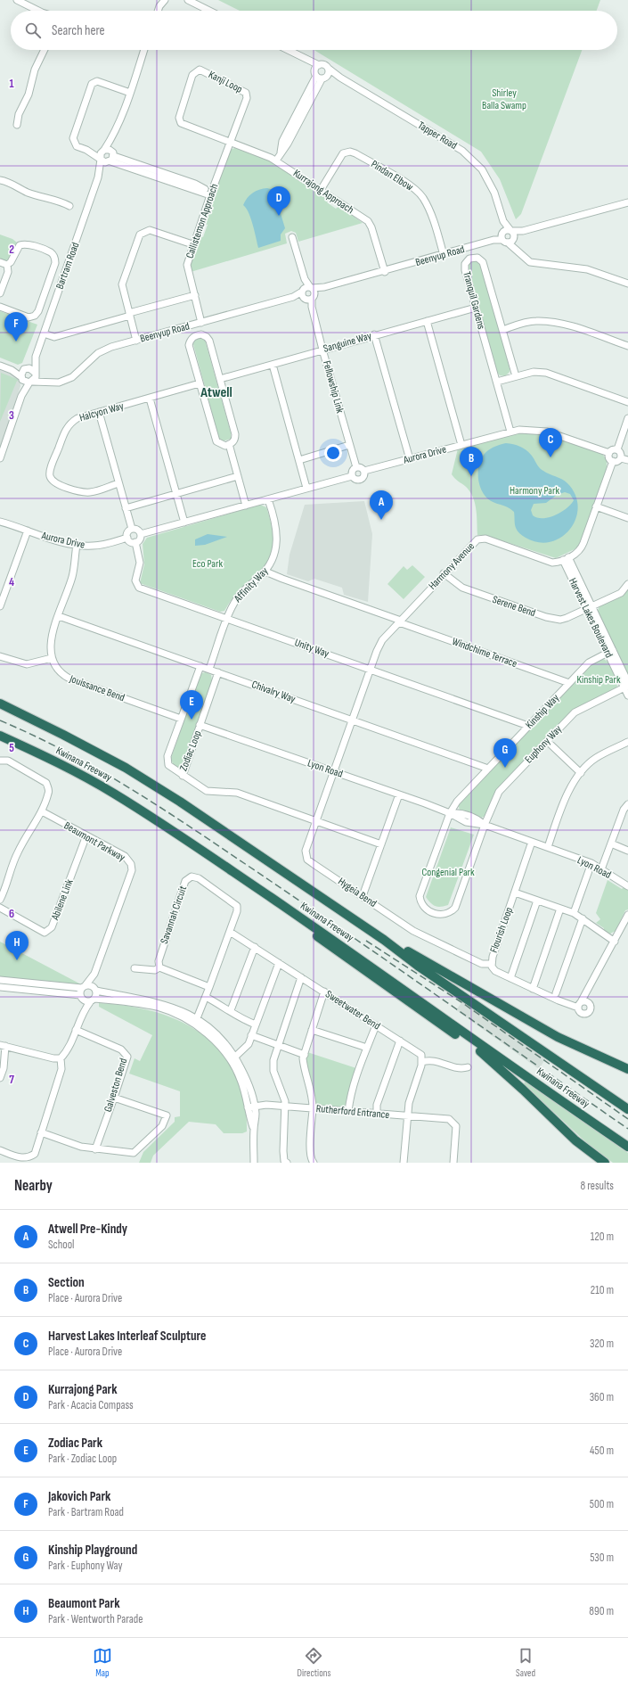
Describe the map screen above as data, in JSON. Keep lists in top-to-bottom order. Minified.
{"streets":{"highway":["Kwinana Freeway"],"street":["Kanji Loop","Tapper Road","Pindan Elbow","Kurrajong Approach","Callistemon Approach","Beenyup Road","Bartram Road","Tranquil Gardens","Sanguine Way","Fellowship Link","Halcyon Way","Aurora Drive","Harmony Avenue","Affinity Way","Serene Bend","Harvest Lakes Boulevard","Unity Way","Windchime Terrace","Jouissance Bend","Chivalry Way","Kinship Way","Euphony Way","Zodiac Loop","Lyon Road","Beaumont Parkway","Hygeia Bend","Abilene Link","Savannah Circuit","Flourish Loop","Sweetwater Bend","Galveston Bend","Rutherford Entrance"]},"crossings":[["Kanji Loop","Kurrajong Approach"],["Kanji Loop","Callistemon Approach"],["Tapper Road","Beenyup Road"],["Pindan Elbow","Kurrajong Approach"],["Pindan Elbow","Beenyup Road"],["Kurrajong Approach","Callistemon Approach"],["Kurrajong Approach","Beenyup Road"],["Callistemon Approach","Beenyup Road"],["Beenyup Road","Bartram Road"],["Beenyup Road","Fellowship Link"],["Tranquil Gardens","Sanguine Way"],["Tranquil Gardens","Aurora Drive"],["Sanguine Way","Fellowship Link"],["Fellowship Link","Aurora Drive"],["Aurora Drive","Unity Way"],["Harmony Avenue","Serene Bend"],["Harmony Avenue","Harvest Lakes Boulevard"],["Harmony Avenue","Unity Way"],["Harmony Avenue","Windchime Terrace"],["Harmony Avenue","Chivalry Way"],["Harmony Avenue","Lyon Road"],["Harmony Avenue","Hygeia Bend"],["Affinity Way","Unity Way"],["Affinity Way","Windchime Terrace"],["Affinity Way","Chivalry Way"],["Serene Bend","Harvest Lakes Boulevard"],["Harvest Lakes Boulevard","Kinship Way"],["Harvest Lakes Boulevard","Euphony Way"],["Unity Way","Kinship Way"],["Windchime Terrace","Kinship Way"],["Jouissance Bend","Zodiac Loop"],["Chivalry Way","Kinship Way"],["Chivalry Way","Zodiac Loop"],["Kinship Way","Euphony Way"],["Kinship Way","Lyon Road"],["Euphony Way","Lyon Road"],["Zodiac Loop","Lyon Road"],["Lyon Road","Hygeia Bend"],["Lyon Road","Flourish Loop"],["Beaumont Parkway","Abilene Link"],["Hygeia Bend","Flourish Loop"],["Savannah Circuit","Sweetwater Bend"]],"districts":["Atwell"],"parks":["Shirley Balla Swamp","Harmony Park","Eco Park","Kinship Park","Congenial Park"],"page":{"search":"Search here","pins":["D","F","C","B","A","E","G","H"],"heading":["Nearby","8 results"],"list":[{"mark":"A","name":"Atwell Pre-Kindy","note":"School","value":"120 m"},{"mark":"B","name":"Section","note":"Place · Aurora Drive","value":"210 m"},{"mark":"C","name":"Harvest Lakes Interleaf Sculpture","note":"Place · Aurora Drive","value":"320 m"},{"mark":"D","name":"Kurrajong Park","note":"Park · Acacia Compass","value":"360 m"},{"mark":"E","name":"Zodiac Park","note":"Park · Zodiac Loop","value":"450 m"},{"mark":"F","name":"Jakovich Park","note":"Park · Bartram Road","value":"500 m"},{"mark":"G","name":"Kinship Playground","note":"Park · Euphony Way","value":"530 m"},{"mark":"H","name":"Beaumont Park","note":"Park · Wentworth Parade","value":"890 m"}],"nav":["Map","Directions","Saved"]},"grid":{"rows":["1","2","3","4","5","6","7"]}}
